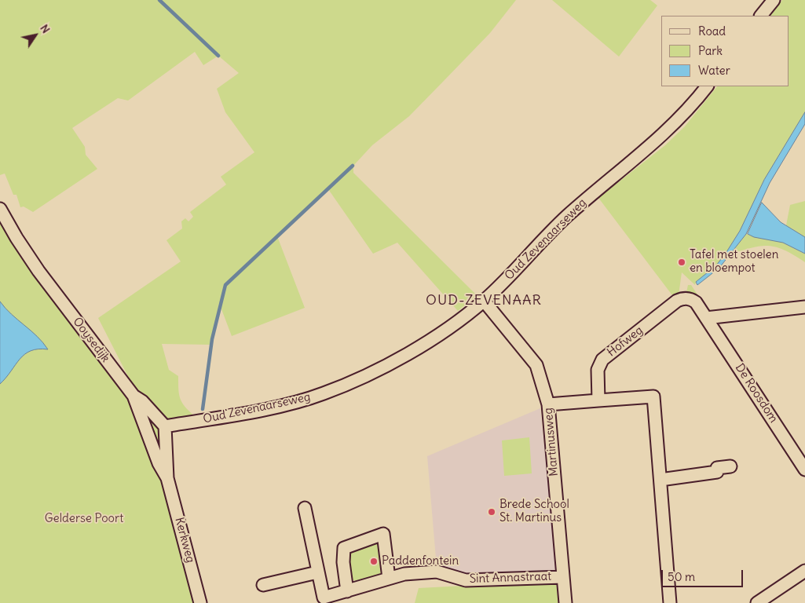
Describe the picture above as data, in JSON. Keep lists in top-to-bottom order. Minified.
{"streets":{"street":["Oud Zevenaarseweg","Ooysedijk","Hofweg","De Roosdom","Martinusweg","Kerkweg","Sint Annastraat"]},"crossings":[["Oud Zevenaarseweg","Martinusweg"],["Ooysedijk","Kerkweg"],["Hofweg","De Roosdom"],["Martinusweg","Sint Annastraat"]],"districts":["OUD-ZEVENAAR"],"parks":["Gelderse Poort"],"places":["Tafel met stoelen en bloempot","Brede School St. Martinus","Paddenfontein"],"legend":["Road","Park","Water"],"scale_bar":"50 m","north":"top right"}
